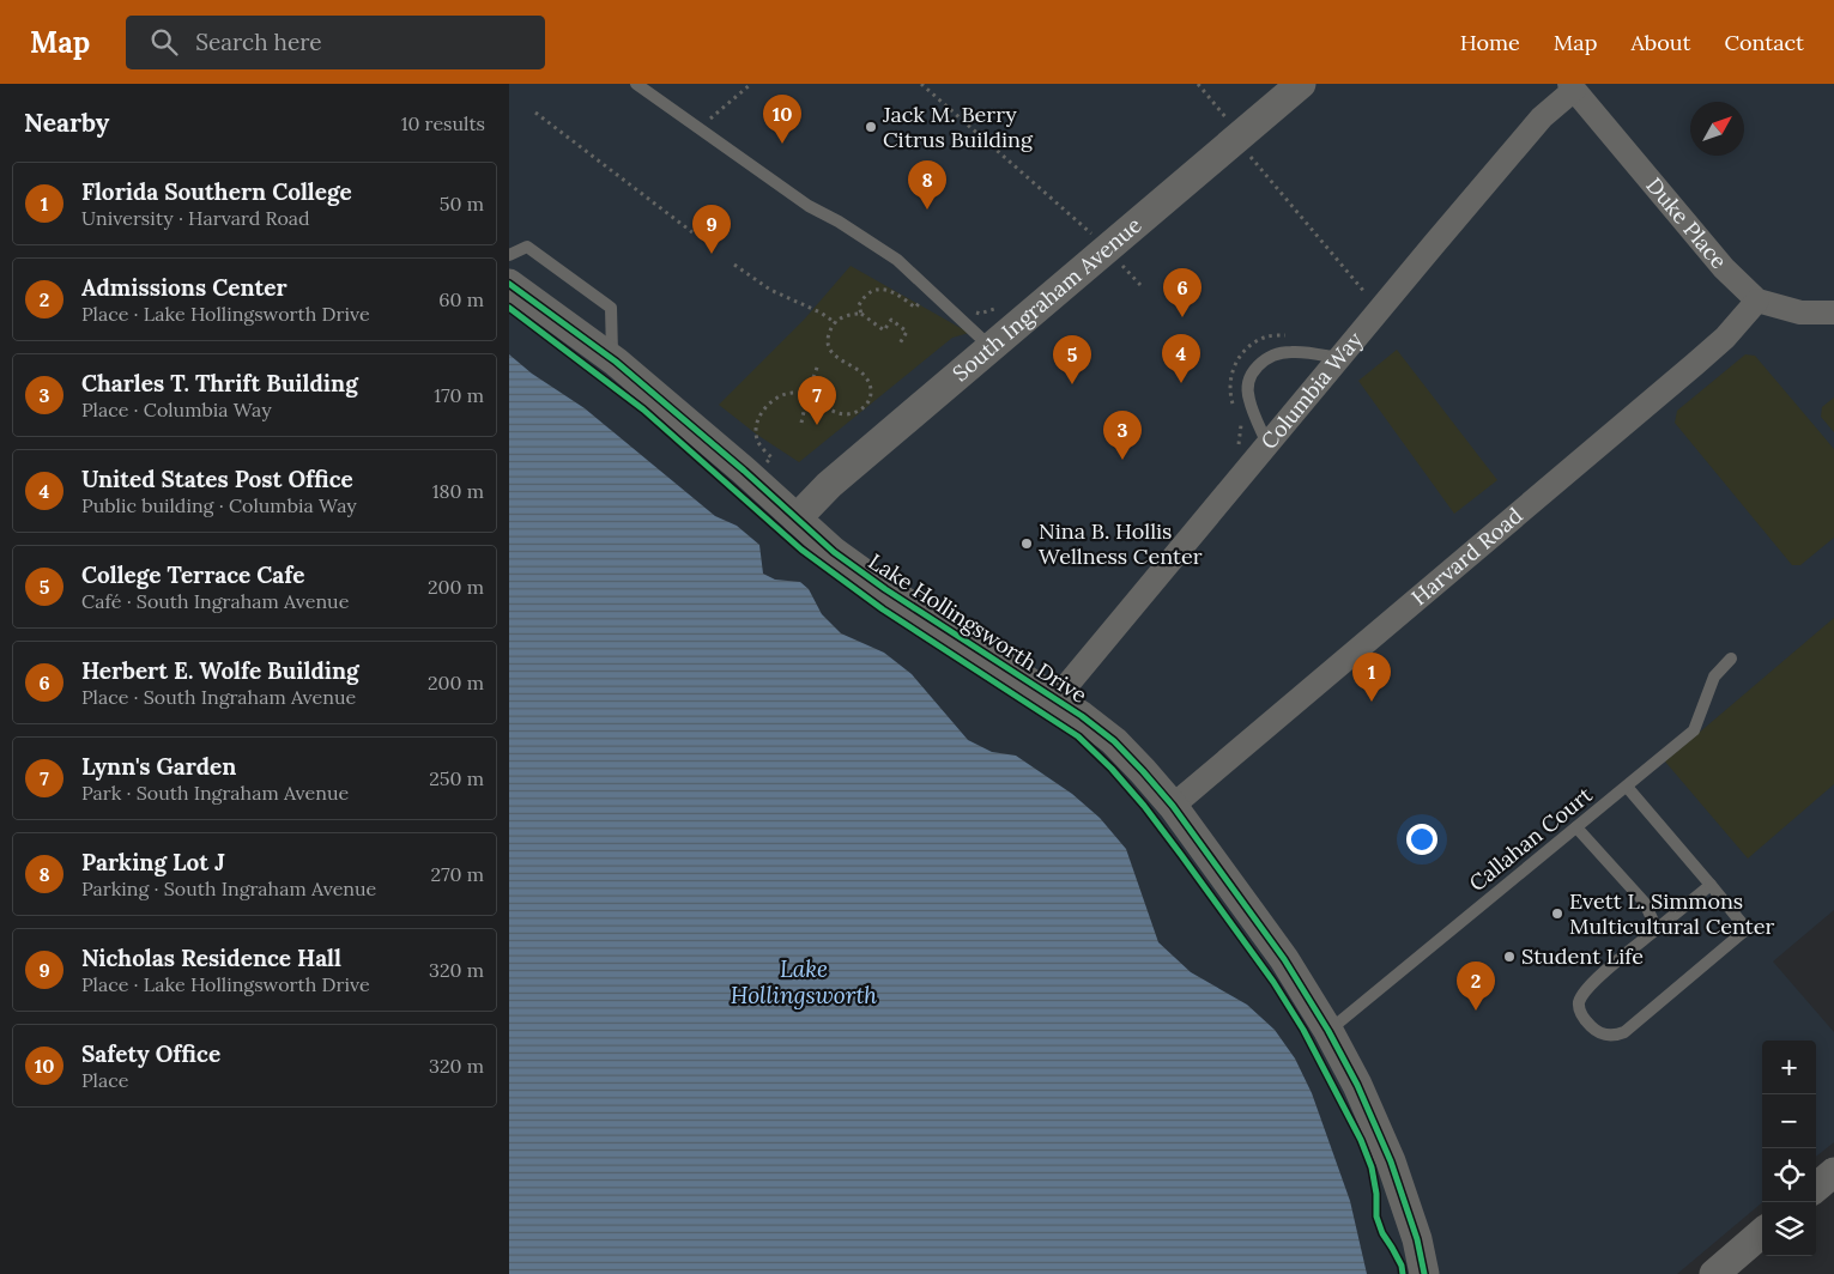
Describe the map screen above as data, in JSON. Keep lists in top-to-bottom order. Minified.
{"streets":{"street":["Duke Place","South Ingraham Avenue","Columbia Way","Harvard Road","Lake Hollingsworth Drive"],"lane":["Callahan Court"]},"crossings":[["Duke Place","Columbia Way"],["Duke Place","Harvard Road"],["South Ingraham Avenue","Lake Hollingsworth Drive"],["Columbia Way","Lake Hollingsworth Drive"],["Harvard Road","Lake Hollingsworth Drive"],["Lake Hollingsworth Drive","Callahan Court"]],"water":["Lake Hollingsworth"],"places":["Jack M. Berry Citrus Building","Nina B. Hollis Wellness Center","Evett L. Simmons Multicultural Center","Student Life"],"north":"top right","page":{"header":"Map","search":"Search here","nav":["Home","Map","About","Contact"],"heading":["Nearby","10 results"],"pins":["10","8","9","6","4","5","7","3","1","2"],"list":[{"mark":"1","name":"Florida Southern College","note":"University · Harvard Road","value":"50 m"},{"mark":"2","name":"Admissions Center","note":"Place · Lake Hollingsworth Drive","value":"60 m"},{"mark":"3","name":"Charles T. Thrift Building","note":"Place · Columbia Way","value":"170 m"},{"mark":"4","name":"United States Post Office","note":"Public building · Columbia Way","value":"180 m"},{"mark":"5","name":"College Terrace Cafe","note":"Café · South Ingraham Avenue","value":"200 m"},{"mark":"6","name":"Herbert E. Wolfe Building","note":"Place · South Ingraham Avenue","value":"200 m"},{"mark":"7","name":"Lynn's Garden","note":"Park · South Ingraham Avenue","value":"250 m"},{"mark":"8","name":"Parking Lot J","note":"Parking · South Ingraham Avenue","value":"270 m"},{"mark":"9","name":"Nicholas Residence Hall","note":"Place · Lake Hollingsworth Drive","value":"320 m"},{"mark":"10","name":"Safety Office","note":"Place","value":"320 m"}],"map_buttons":["+","−"]}}
